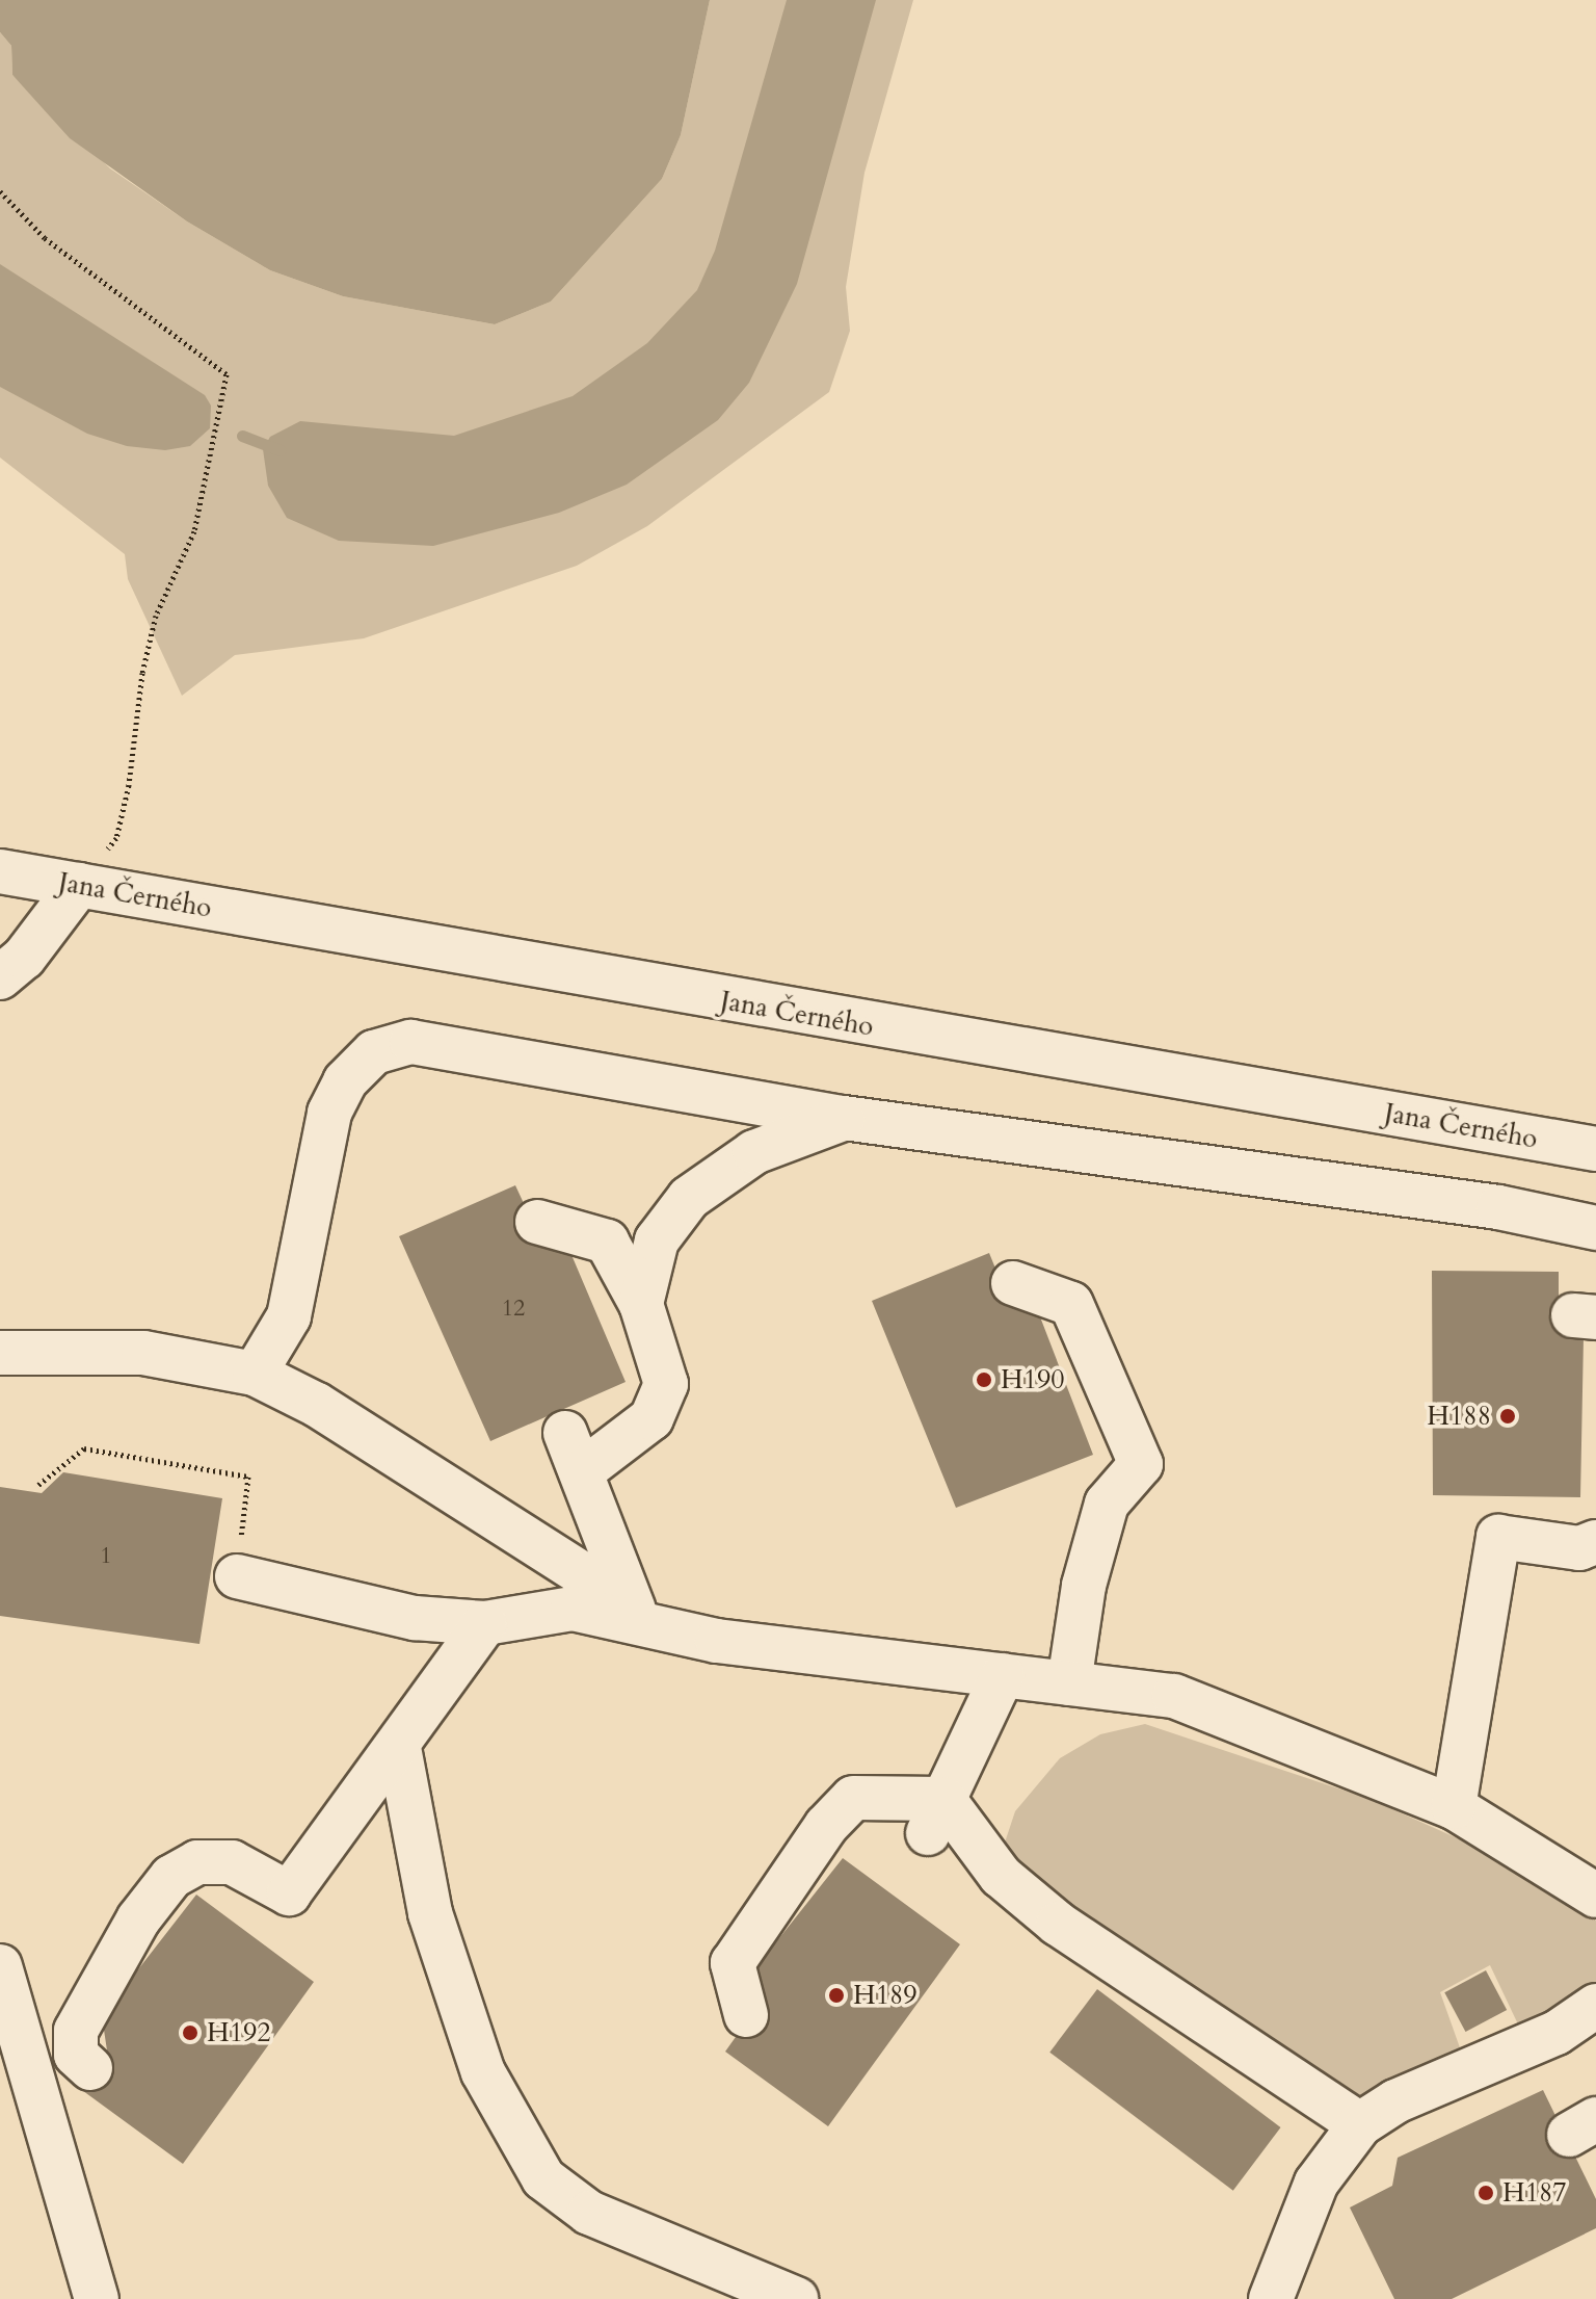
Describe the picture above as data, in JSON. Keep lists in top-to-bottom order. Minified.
{"streets":{"street":["Jana Černého"]},"places":["H190","H188","H189","H192","H187"],"house_numbers":["12","1"]}
